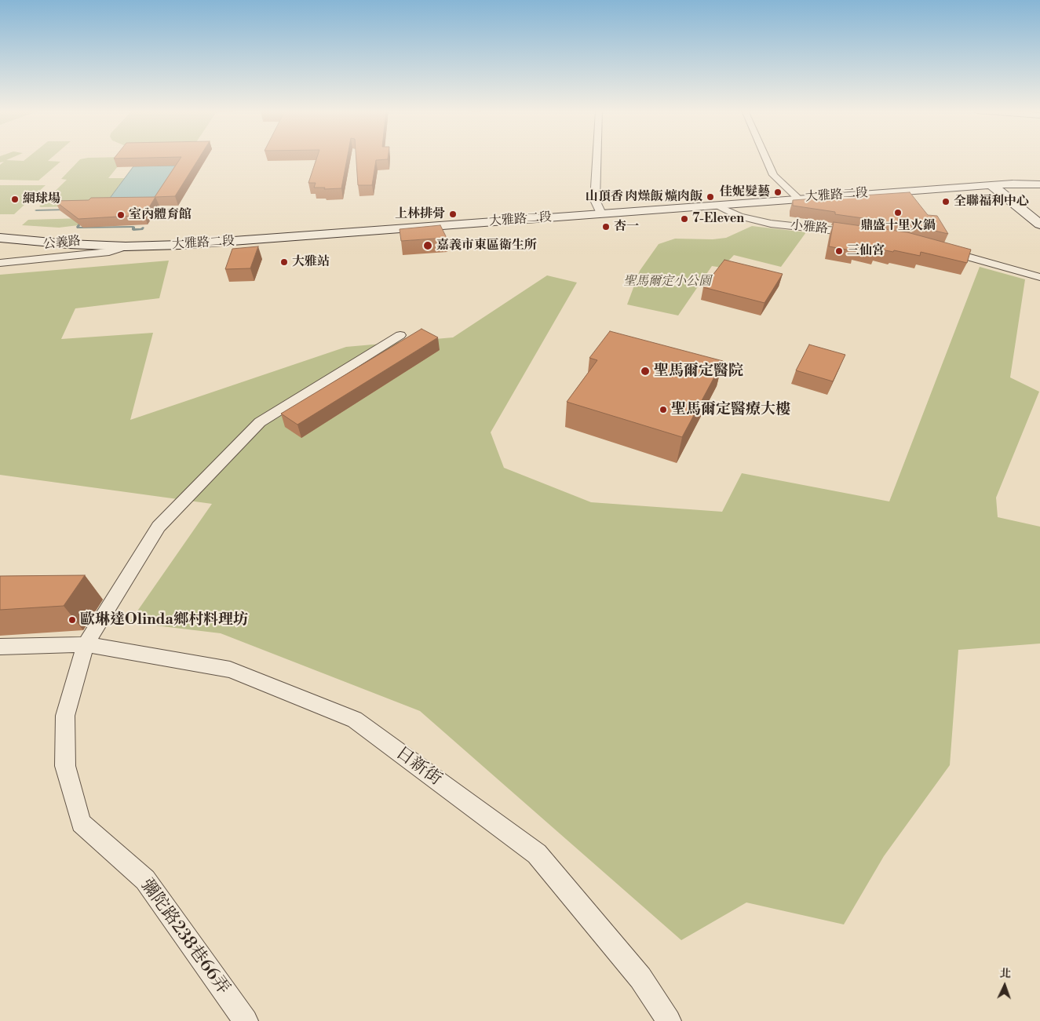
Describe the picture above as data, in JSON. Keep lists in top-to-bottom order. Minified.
{"streets":{"main road":["大雅路二段"],"street":["小雅路","公義路","日新街","彌陀路238巷66弄"]},"crossings":[["大雅路二段","小雅路"],["大雅路二段","公義路"],["日新街","彌陀路238巷66弄"]],"parks":["聖馬爾定小公園"],"places":["佳妮髮藝","山頂香 肉燥飯 爌肉飯","網球場","全聯福利中心","鼎盛十里火鍋","上林排骨","室內體育館","7-Eleven","杏一","嘉義市東區衛生所","三仙宮","大雅站","聖馬爾定醫院","聖馬爾定醫療大樓","歐琳達Olinda鄉村料理坊"],"north":"top"}
